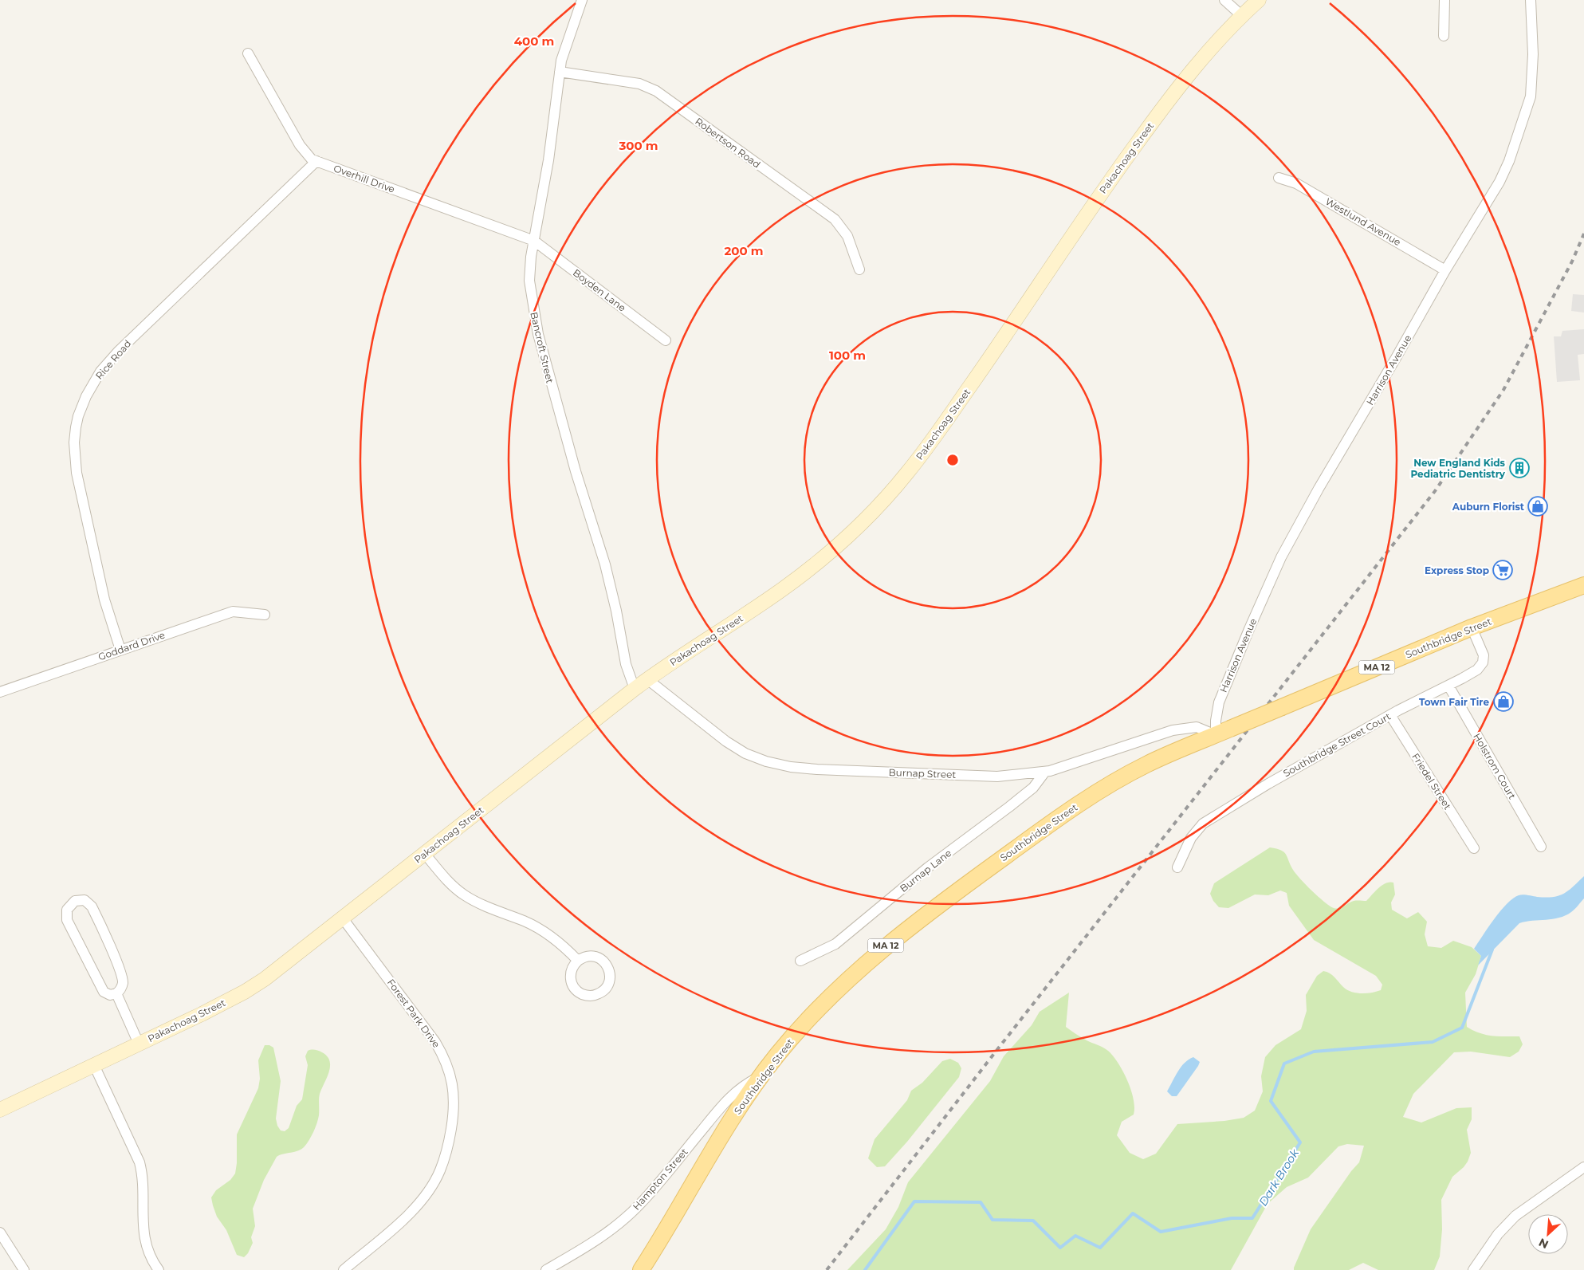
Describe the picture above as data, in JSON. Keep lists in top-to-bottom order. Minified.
{"streets":{"main road":["Southbridge Street","MA 12"],"street":["Robertson Road","Pakachoag Street","Overhill Drive","Westlund Avenue","Boyden Lane","Bancroft Street","Rice Road","Harrison Avenue","Goddard Drive","Southbridge Street Court","Holstrom Court","Burnap Street","Friedel Street","Burnap Lane","Forest Park Drive","Hampton Street"]},"crossings":[["Robertson Road","Bancroft Street"],["Pakachoag Street","Bancroft Street"],["Pakachoag Street","Burnap Street"],["Pakachoag Street","Forest Park Drive"],["Overhill Drive","Boyden Lane"],["Overhill Drive","Bancroft Street"],["Overhill Drive","Rice Road"],["Westlund Avenue","Harrison Avenue"],["Boyden Lane","Bancroft Street"],["Rice Road","Goddard Drive"],["Harrison Avenue","Southbridge Street"],["Harrison Avenue","Burnap Street"],["Southbridge Street","Southbridge Street Court"],["Southbridge Street","Burnap Street"],["Southbridge Street","Hampton Street"],["Southbridge Street Court","Holstrom Court"],["Southbridge Street Court","Friedel Street"],["Burnap Street","Burnap Lane"]],"water":["Dark Brook"],"places":{"building":["New England Kids Pediatric Dentistry"],"shop":["Auburn Florist","Town Fair Tire"],"supermarket":["Express Stop"]},"north":"bottom left","rings":["400 m","300 m","200 m","100 m"]}
